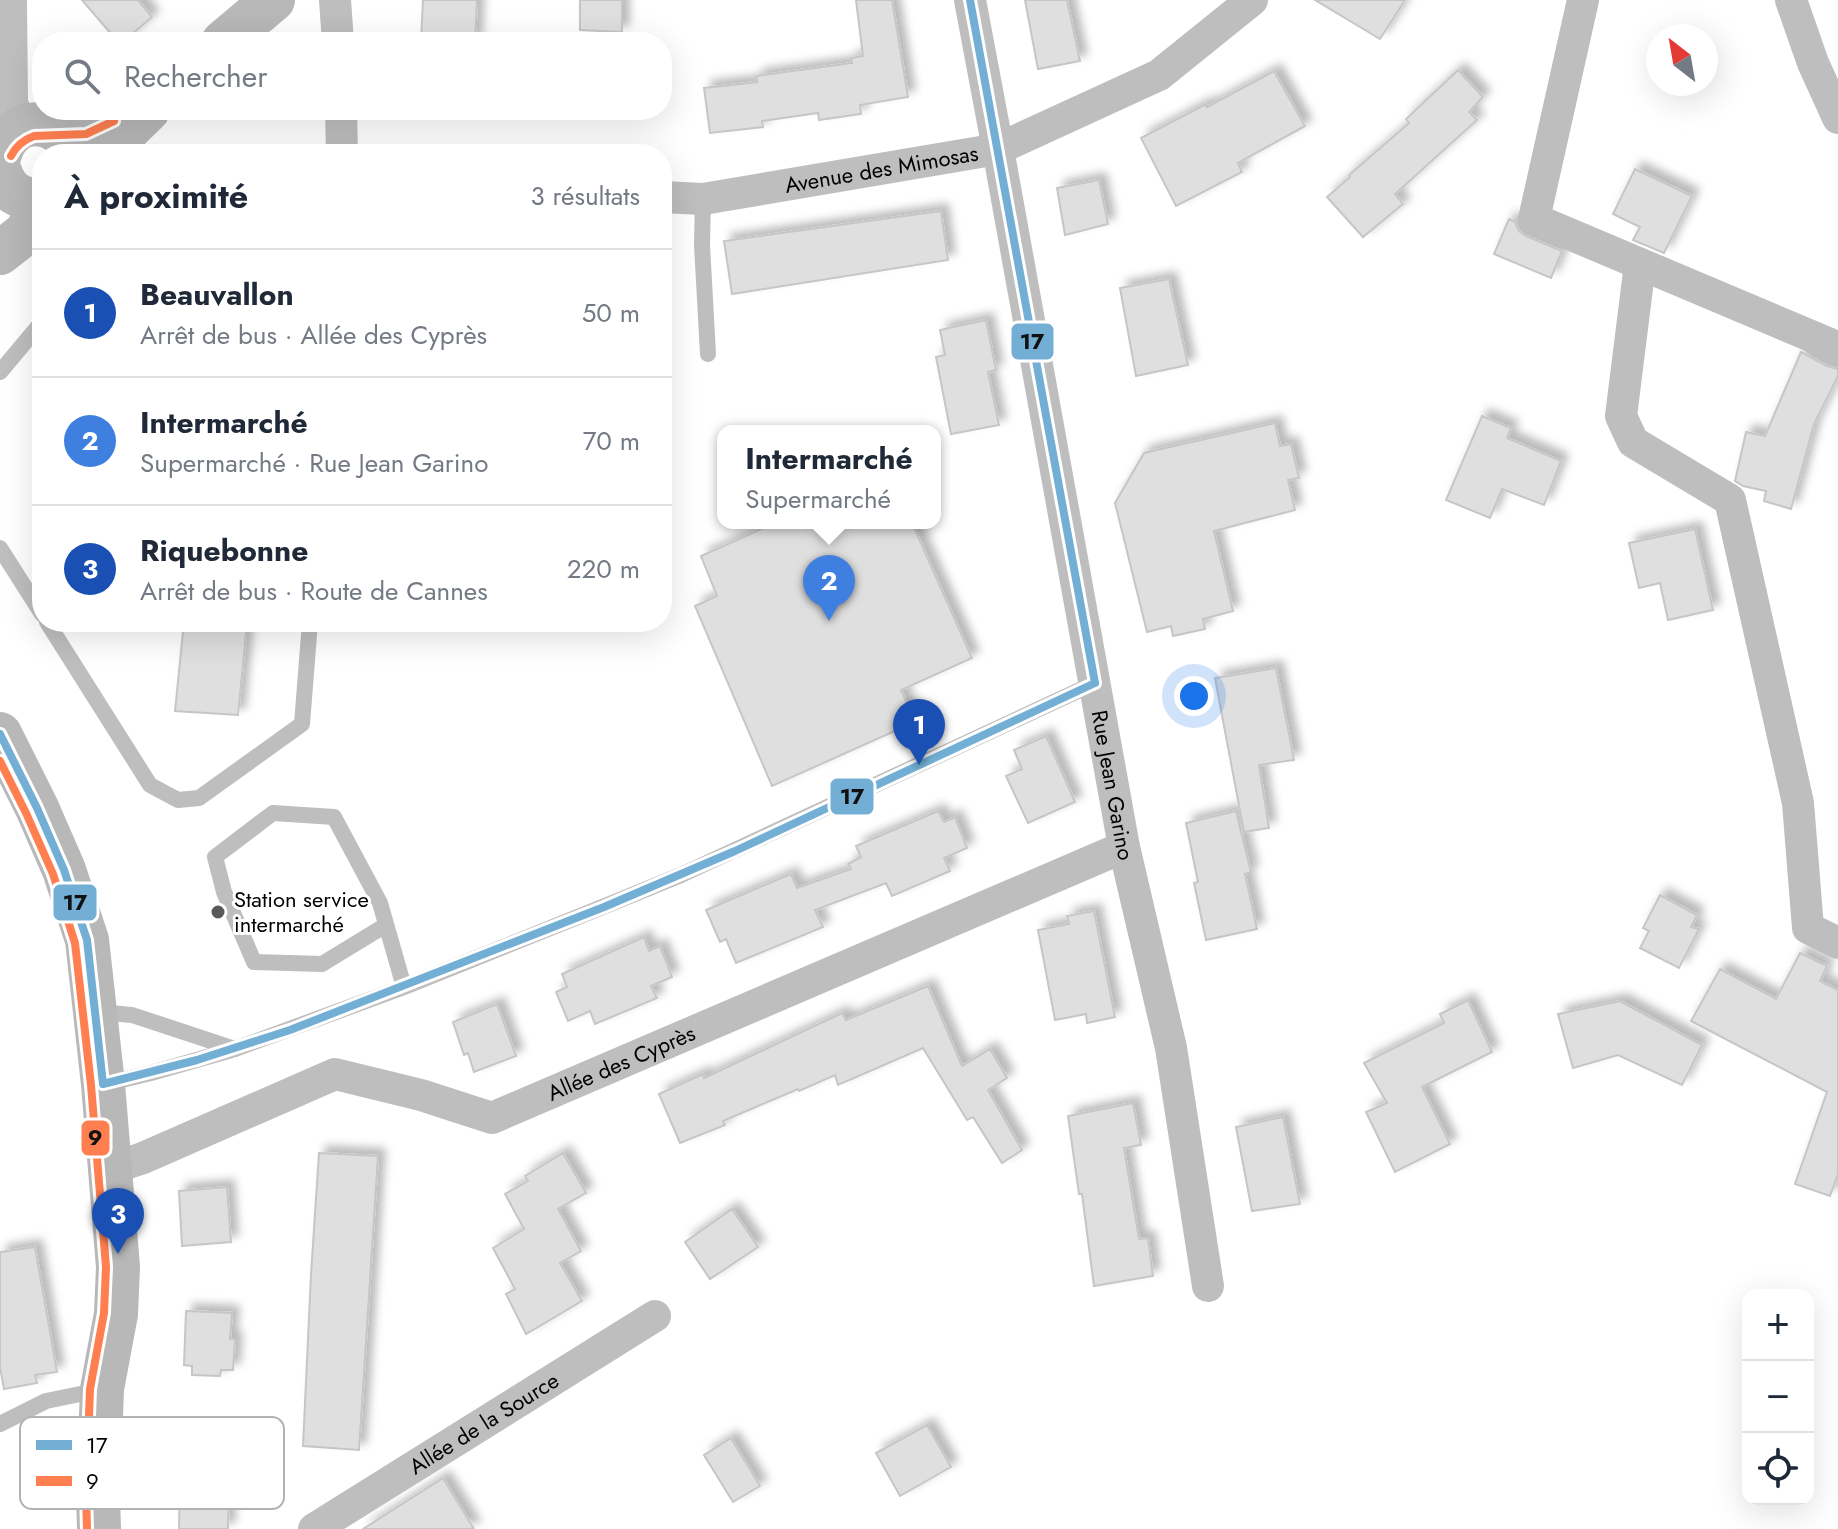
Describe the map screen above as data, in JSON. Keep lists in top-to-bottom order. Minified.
{"streets":{"street":["Avenue des Mimosas","Rue Jean Garino","Allée des Cyprès","Allée de la Source"]},"crossings":[["Avenue des Mimosas","Rue Jean Garino"],["Rue Jean Garino","Allée des Cyprès"]],"places":["Station service intermarché"],"lines":["transit line 17","transit line 9"],"legend":["17","9"],"north":"top left","page":{"search":"Rechercher","heading":["À proximité","3 résultats"],"list":[{"mark":"1","name":"Beauvallon","note":"Arrêt de bus · Allée des Cyprès","value":"50 m"},{"mark":"2","name":"Intermarché","note":"Supermarché · Rue Jean Garino","value":"70 m"},{"mark":"3","name":"Riquebonne","note":"Arrêt de bus · Route de Cannes","value":"220 m"}],"popup":["Intermarché","Supermarché"],"pins":["2","1","3"],"map_buttons":["+","−"]}}
